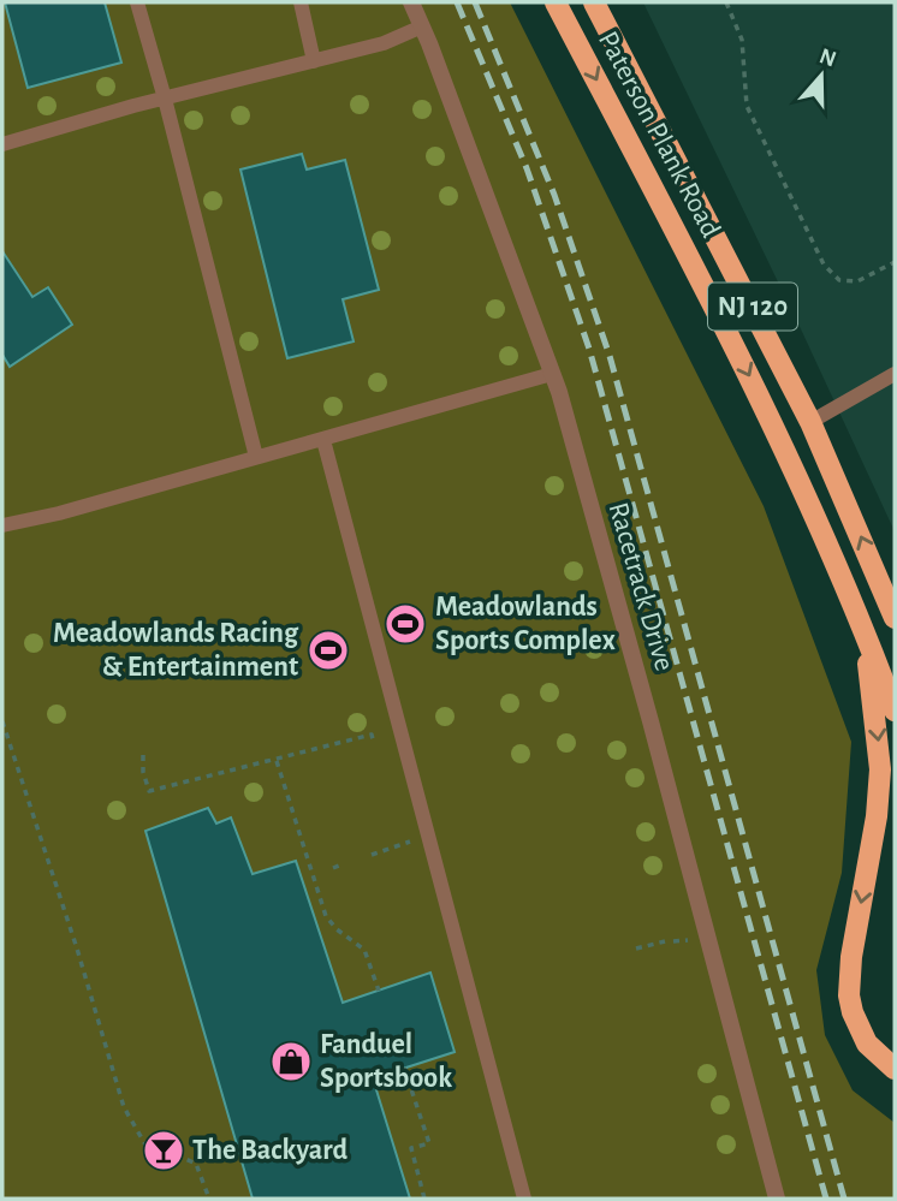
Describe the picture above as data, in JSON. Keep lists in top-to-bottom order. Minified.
{"streets":{"main road":["Paterson Plank Road","NJ 120"],"street":["Racetrack Drive"]},"places":{"sports":["Meadowlands Sports Complex","Meadowlands Racing & Entertainment"],"shop":["Fanduel Sportsbook"],"bar":["The Backyard"]},"north":"top"}
